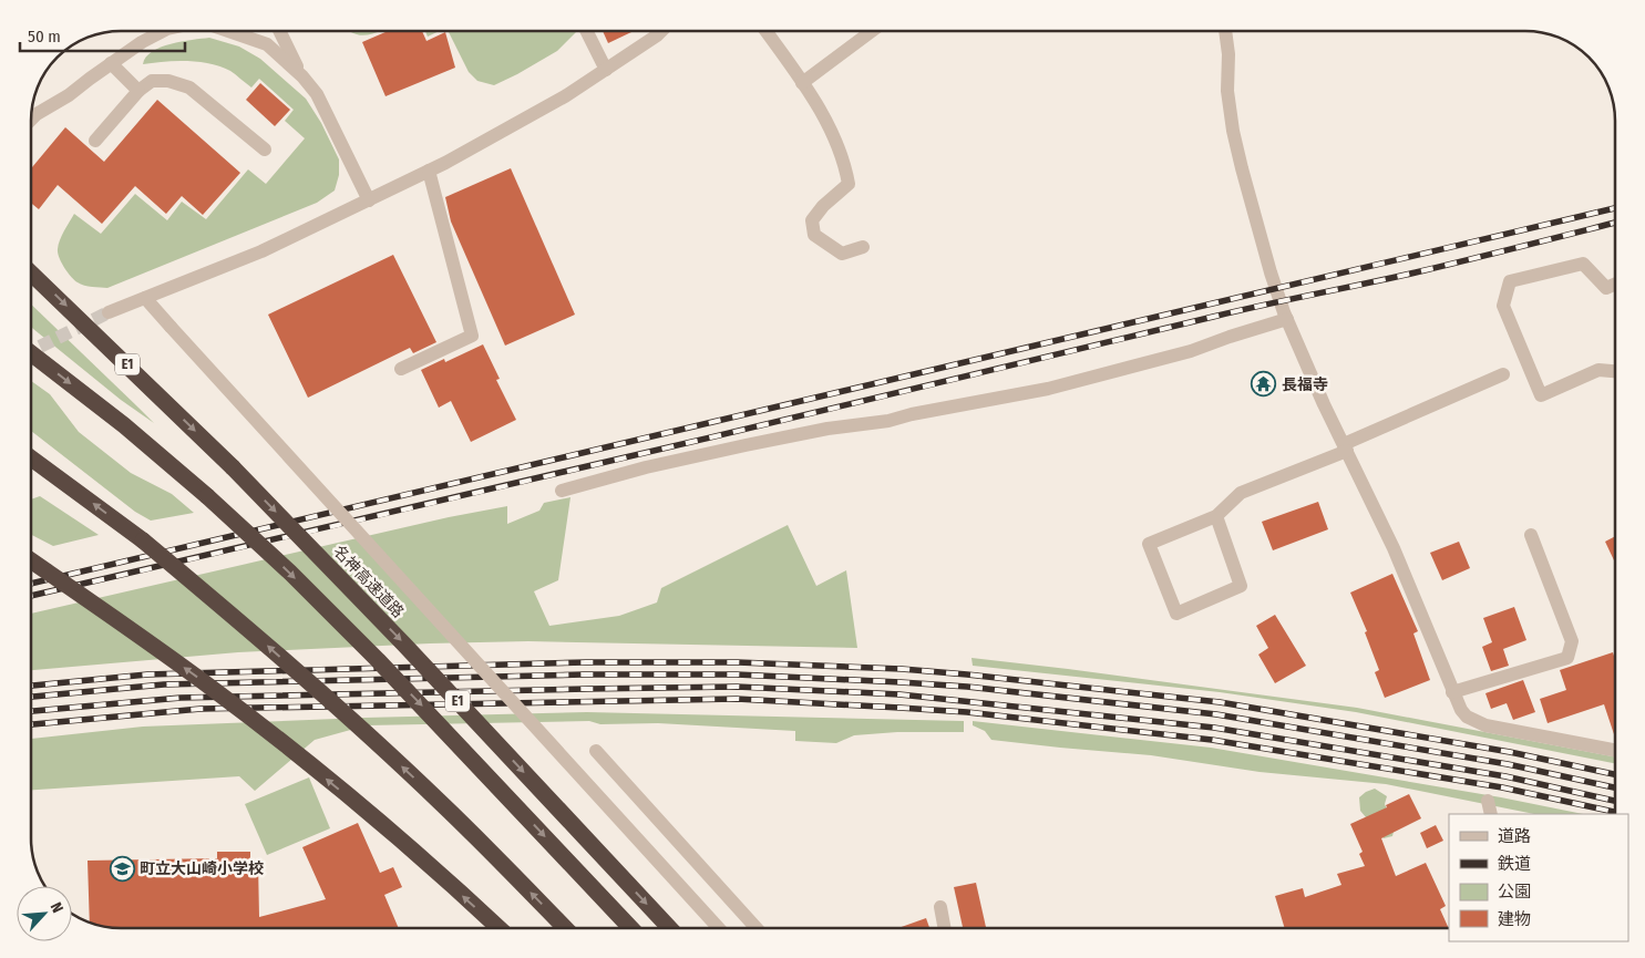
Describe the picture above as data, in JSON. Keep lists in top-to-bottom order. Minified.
{"streets":{"highway":["E1","名神高速道路"]},"places":{"temple":["長福寺"],"school or university":["町立大山崎小学校"]},"legend":["道路","鉄道","公園","建物"],"scale_bar":"50 m","north":"top right"}
